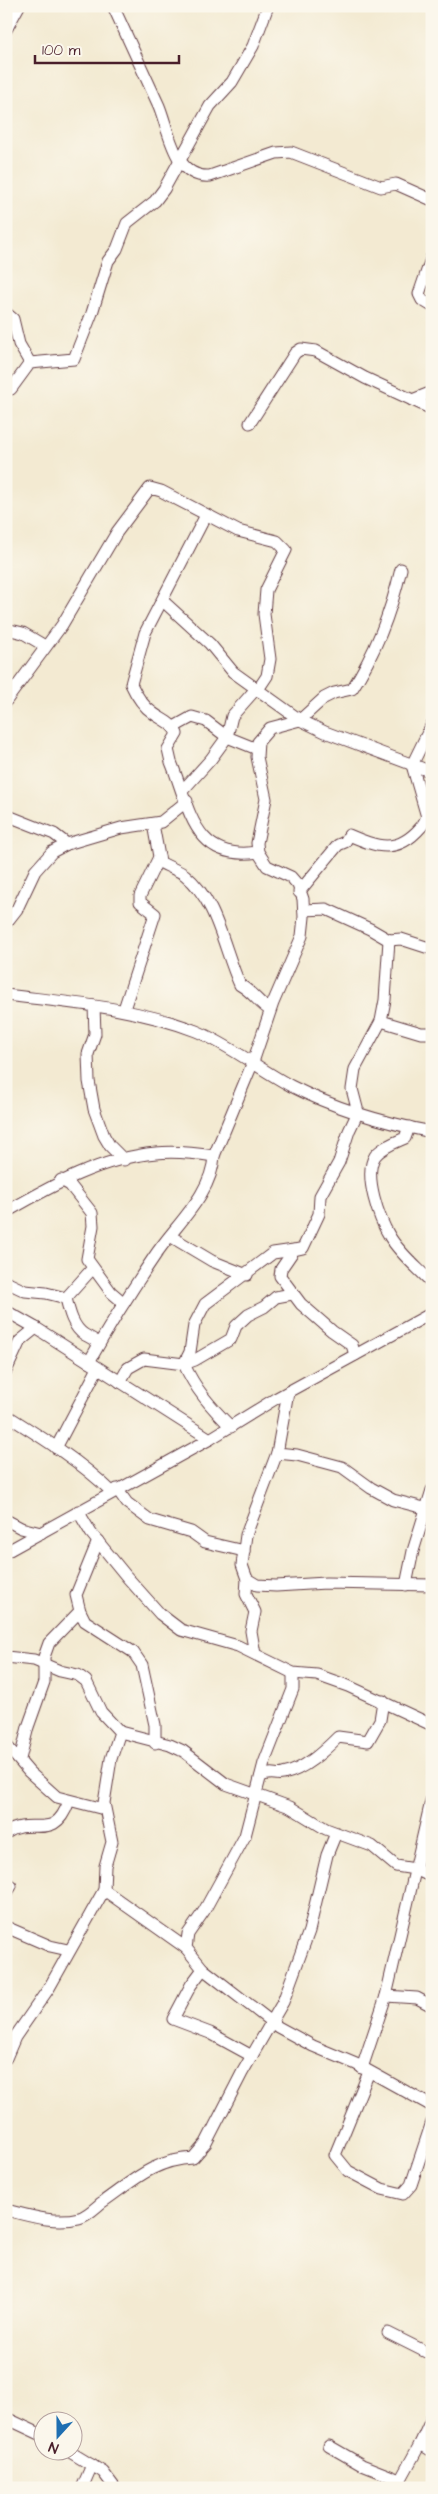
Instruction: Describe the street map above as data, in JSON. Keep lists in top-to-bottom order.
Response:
{
  "scale_bar": "100 m",
  "north": "bottom"
}
